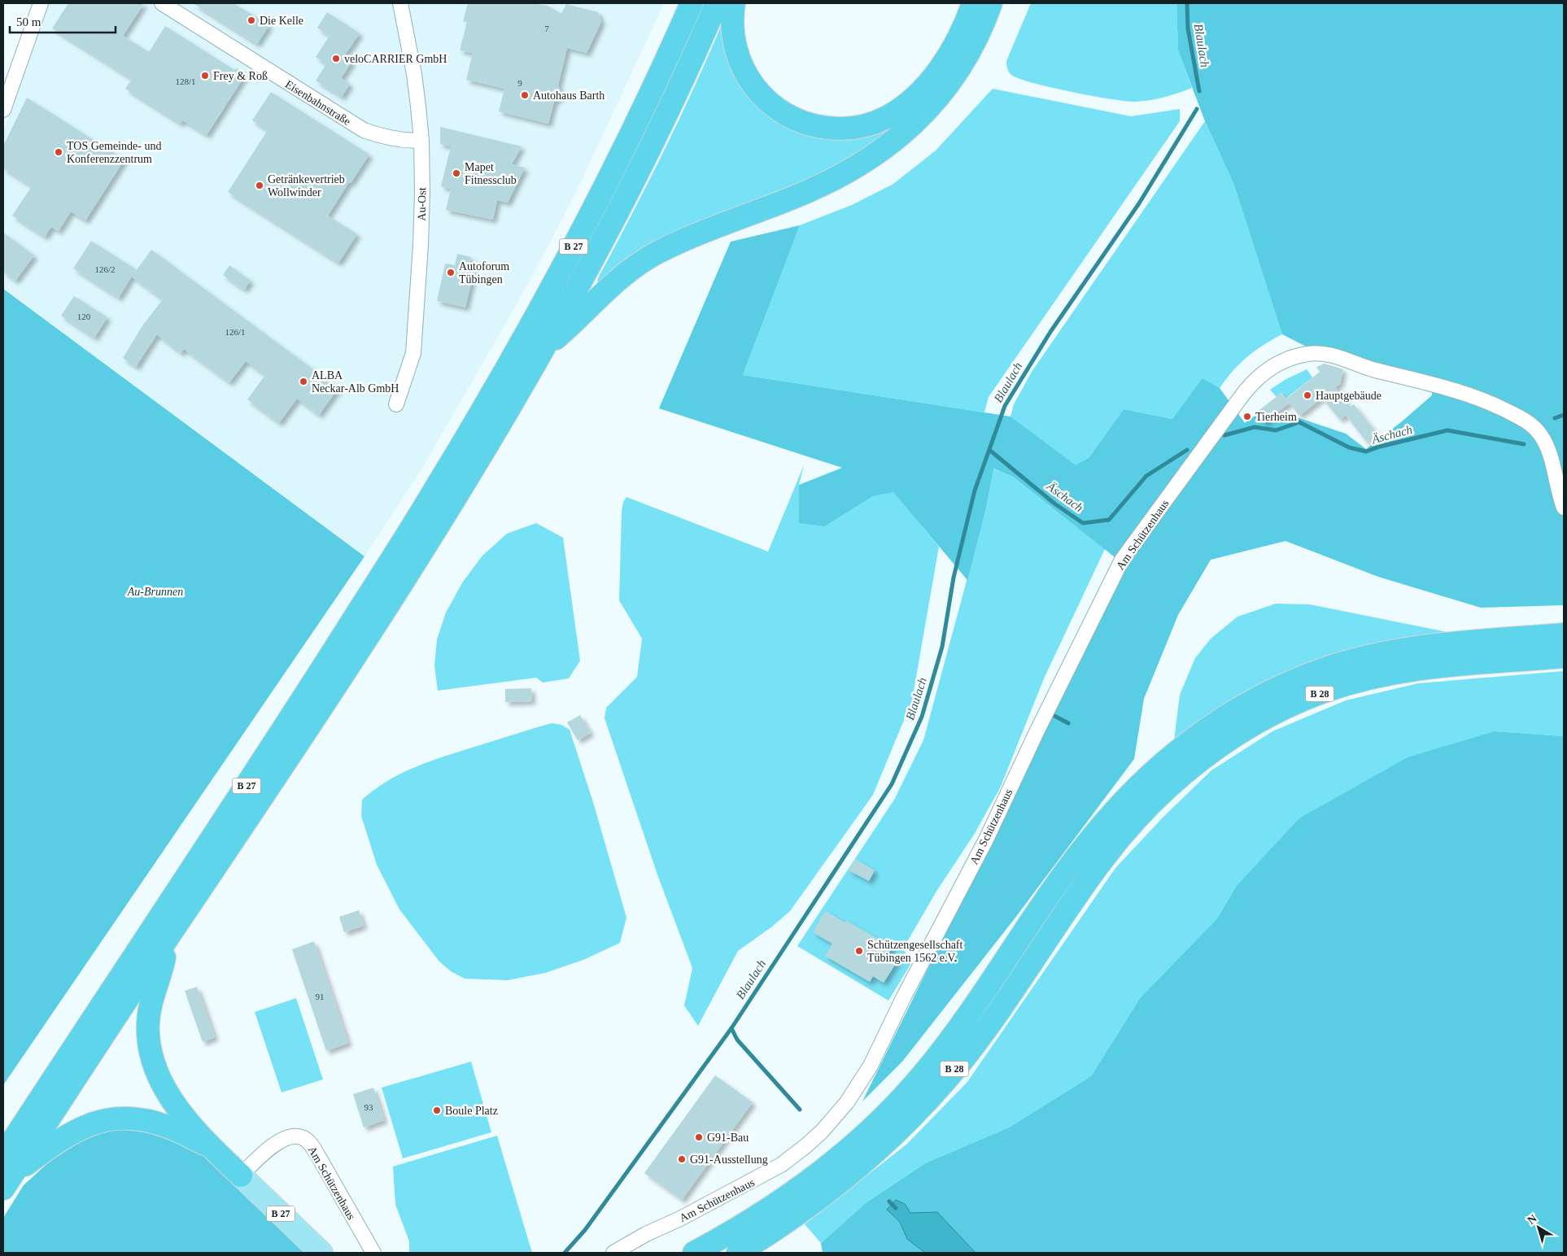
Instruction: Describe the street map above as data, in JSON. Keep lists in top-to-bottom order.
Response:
{
  "streets": {
    "highway": ["B 27", "B 28"],
    "street": ["Eisenbahnstraße", "Au-Ost", "Am Schützenhaus"]
  },
  "crossings": [
    ["Eisenbahnstraße", "Au-Ost"],
    ["B 27", "Am Schützenhaus"]
  ],
  "water": ["Blaulach", "Äschach"],
  "parks": ["Au-Brunnen"],
  "places": [
    "Die Kelle",
    "veloCARRIER GmbH",
    "Frey & Roß",
    "Autohaus Barth",
    "TOS Gemeinde- und Konferenzzentrum",
    "Mapet Fitnessclub",
    "Getränkevertrieb Wollwinder",
    "Autoforum Tübingen",
    "ALBA Neckar-Alb GmbH",
    "Hauptgebäude",
    "Tierheim",
    "Schützengesellschaft Tübingen 1562 e.V.",
    "Boule Platz",
    "G91-Bau",
    "G91-Ausstellung"
  ],
  "house_numbers": [
    "7",
    "128/1",
    "9",
    "126/2",
    "120",
    "126/1",
    "91",
    "93"
  ],
  "scale_bar": "50 m",
  "north": "top left"
}
